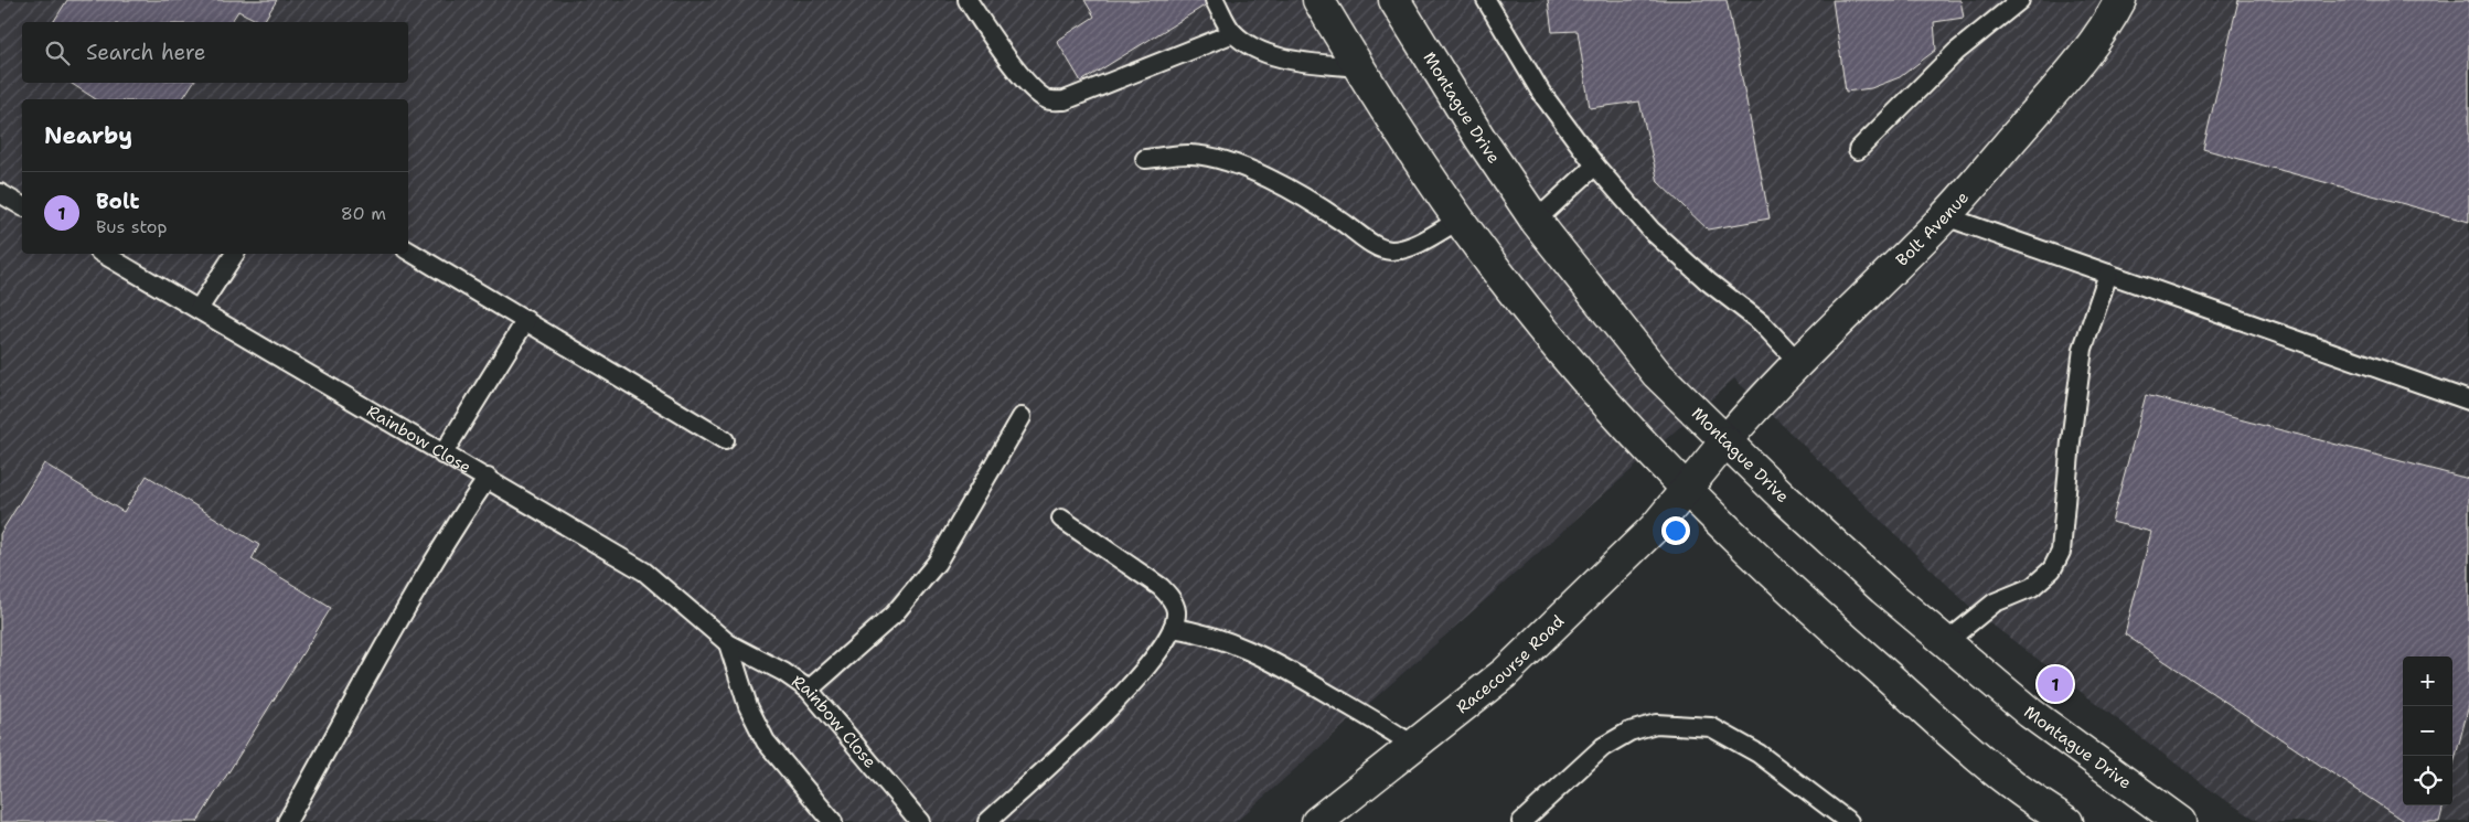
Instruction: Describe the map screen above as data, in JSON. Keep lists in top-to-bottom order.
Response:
{
  "streets": {
    "main road": ["Montague Drive", "Bolt Avenue", "Racecourse Road"],
    "lane": ["Rainbow Close"]
  },
  "crossings": [
    ["Montague Drive", "Bolt Avenue"],
    ["Montague Drive", "Racecourse Road"],
    ["Bolt Avenue", "Racecourse Road"]
  ],
  "page": {
    "search": "Search here",
    "heading": "Nearby",
    "list": [
      {
        "mark": "1",
        "name": "Bolt",
        "note": "Bus stop",
        "value": "80 m"
      }
    ],
    "map_buttons": ["+", "−"],
    "pins": "1"
  }
}
